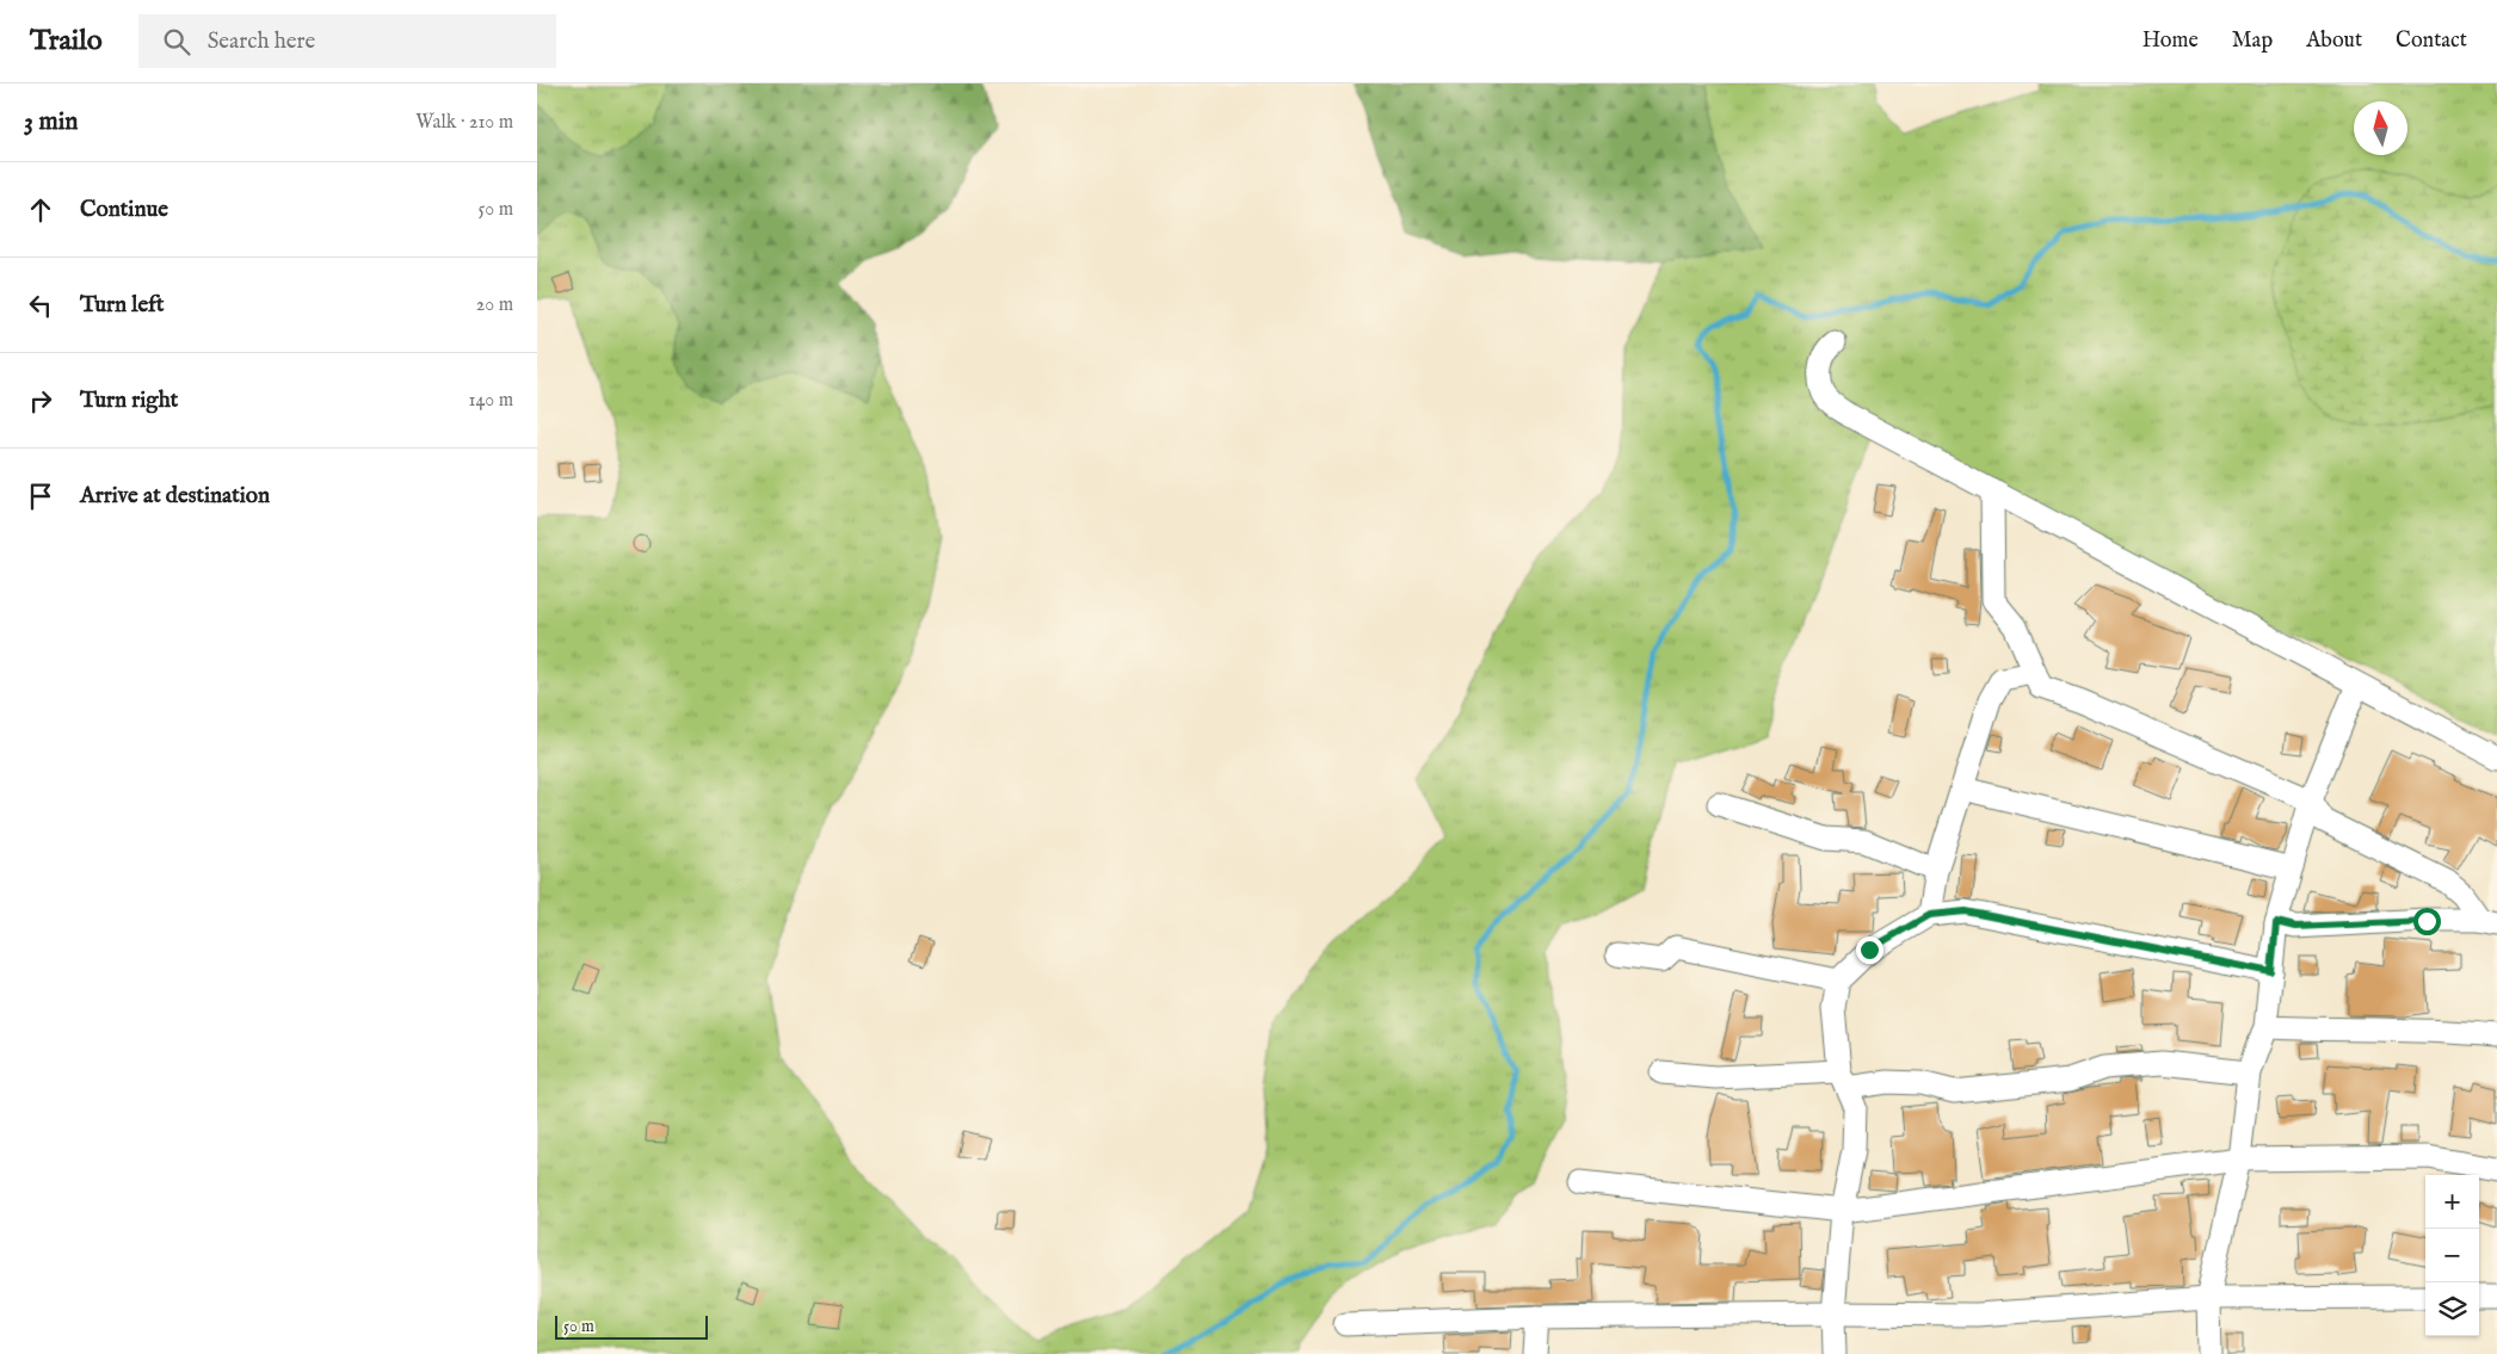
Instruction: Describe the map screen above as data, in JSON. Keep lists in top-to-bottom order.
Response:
{
  "scale_bar": "50 m",
  "north": "top",
  "page": {
    "header": "Trailo",
    "search": "Search here",
    "nav": [
      "Home",
      "Map",
      "About",
      "Contact"
    ],
    "heading": ["3 min", "Walk · 210 m"],
    "list": [
      ["Continue", "50 m"],
      ["Turn left", "20 m"],
      ["Turn right", "140 m"],
      "Arrive at destination"
    ],
    "map_buttons": ["+", "−"],
    "scale": "50 m"
  }
}
